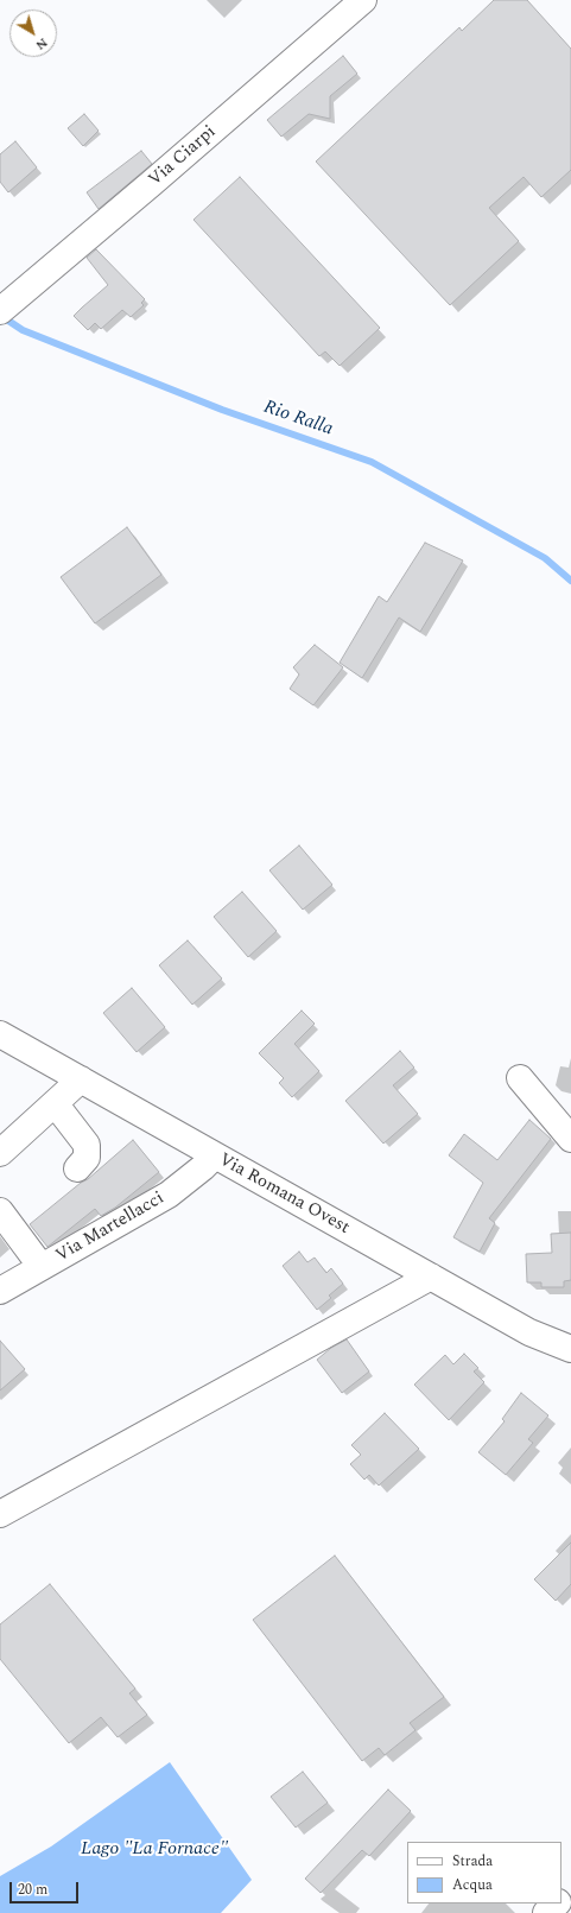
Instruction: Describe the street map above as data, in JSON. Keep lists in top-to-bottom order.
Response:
{
  "streets": {
    "street": ["Via Ciarpi", "Via Romana Ovest", "Via Martellacci"]
  },
  "crossings": [
    ["Via Romana Ovest", "Via Martellacci"]
  ],
  "water": ["Rio Ralla", "Lago \"La Fornace\""],
  "legend": ["Strada", "Acqua"],
  "scale_bar": "20 m",
  "north": "bottom right"
}
